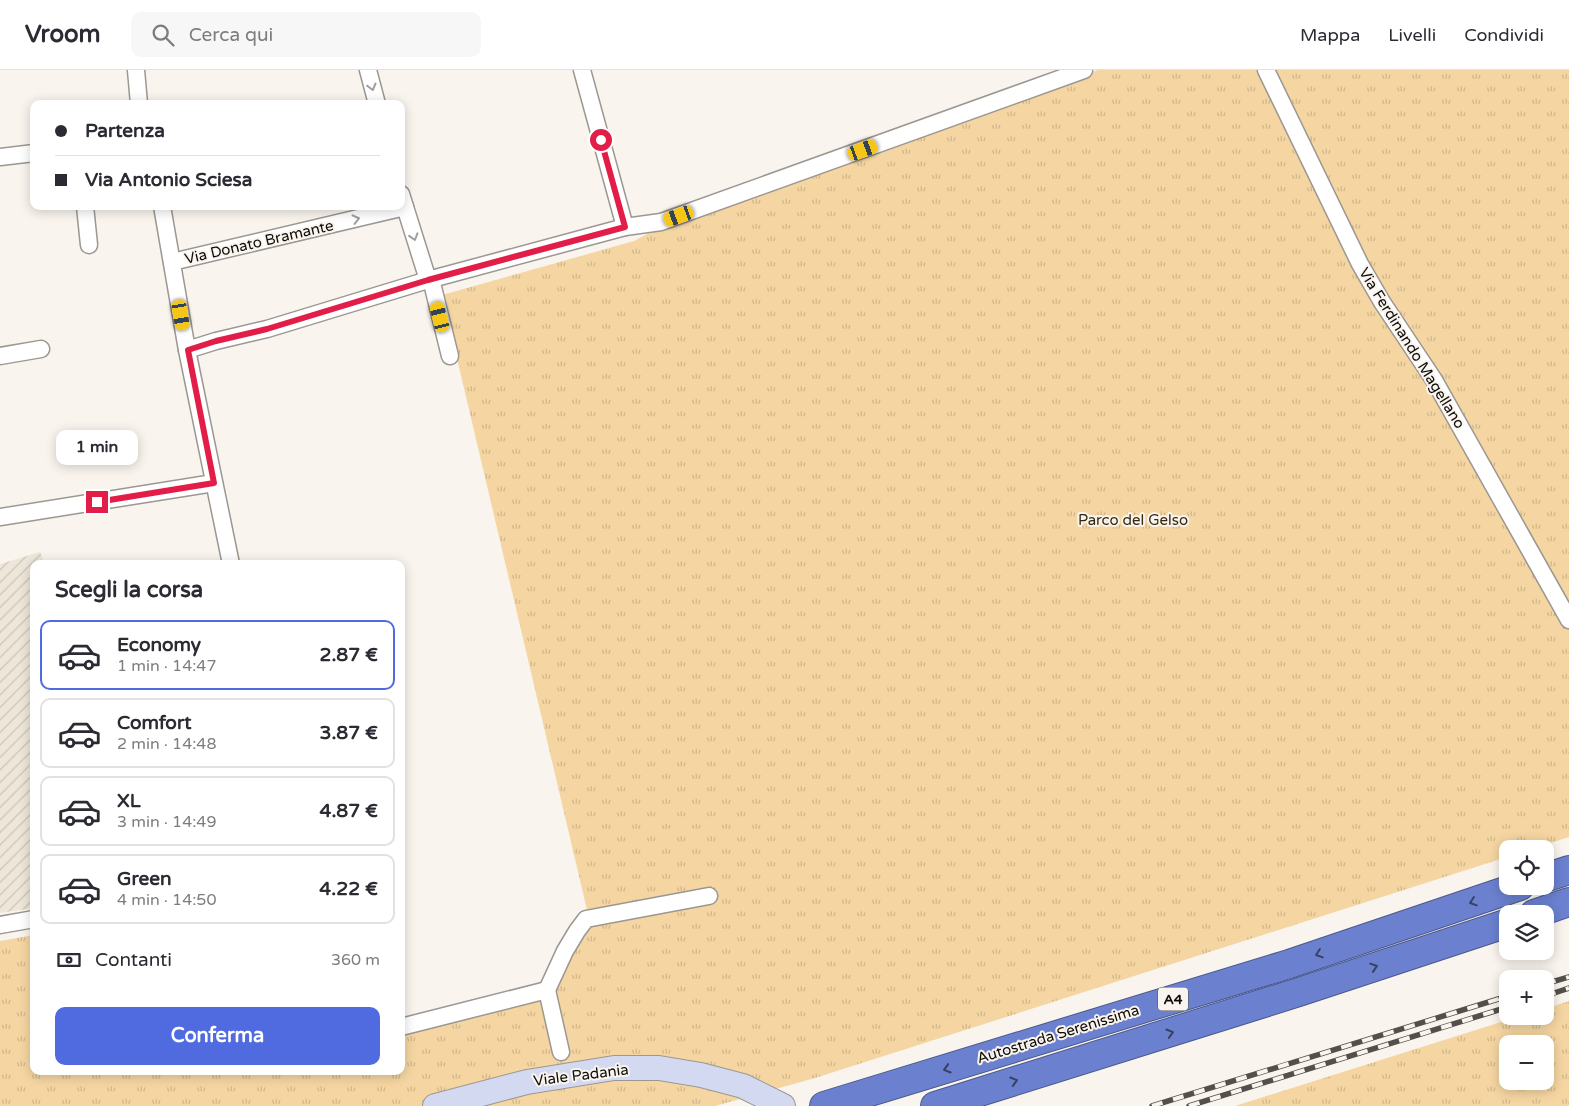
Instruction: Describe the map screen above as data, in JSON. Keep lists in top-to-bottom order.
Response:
{
  "streets": {
    "highway": ["A4", "Autostrada Serenissima"],
    "street": ["Via Donato Bramante", "Via Ferdinando Magellano", "Viale Padania"]
  },
  "parks": ["Parco del Gelso"],
  "page": {
    "header": "Vroom",
    "search": "Cerca qui",
    "nav": ["Mappa", "Livelli", "Condividi"],
    "banner": ["Partenza", "Via Antonio Sciesa"],
    "bubble": "1 min",
    "heading": "Scegli la corsa",
    "list": [
      {
        "name": "Economy",
        "note": "1 min · 14:47",
        "value": "2.87 €"
      },
      {
        "name": "Comfort",
        "note": "2 min · 14:48",
        "value": "3.87 €"
      },
      {
        "name": "XL",
        "note": "3 min · 14:49",
        "value": "4.87 €"
      },
      {
        "name": "Green",
        "note": "4 min · 14:50",
        "value": "4.22 €"
      }
    ],
    "map_buttons": ["+", "−"],
    "pay": ["Contanti", "360 m"],
    "buttons": "Conferma"
  }
}
